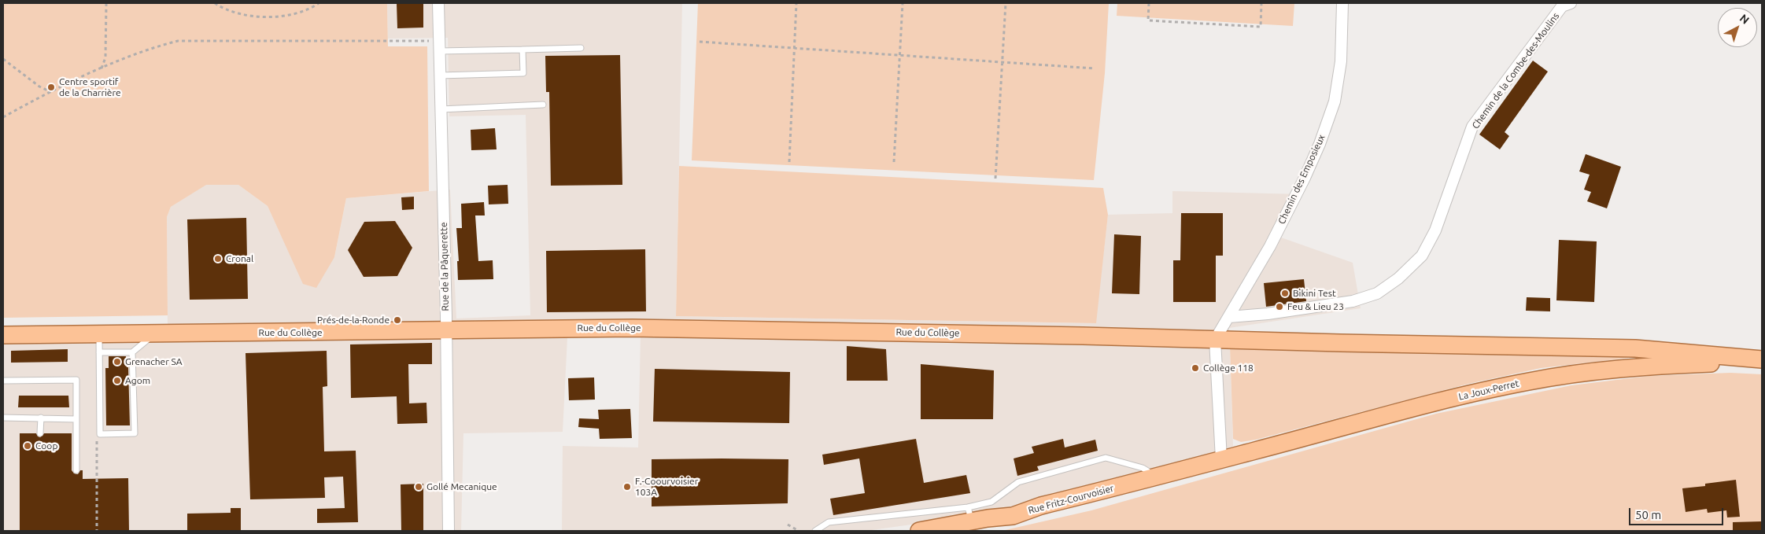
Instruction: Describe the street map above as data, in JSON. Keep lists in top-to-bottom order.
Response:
{
  "streets": {
    "main road": ["Rue du Collège", "La Joux-Perret", "Rue Fritz-Courvoisier"],
    "street": ["Chemin de la Combe-des-Moulins", "Chemin des Emposieux", "Rue de la Pâquerette"]
  },
  "crossings": [
    ["Chemin de la Combe-des-Moulins", "Chemin des Emposieux"],
    ["Chemin des Emposieux", "Rue du Collège"],
    ["Chemin des Emposieux", "La Joux-Perret"],
    ["Rue de la Pâquerette", "Rue du Collège"],
    ["Rue du Collège", "La Joux-Perret"],
    ["La Joux-Perret", "Rue Fritz-Courvoisier"]
  ],
  "places": [
    "Centre sportif de la Charrière",
    "Cronal",
    "Bikini Test",
    "Feu & Lieu 23",
    "Prés-de-la-Ronde",
    "Grenacher SA",
    "Collège 118",
    "Agom",
    "Coop",
    "Gollé Mecanique",
    "F.-Coourvoisier 103A"
  ],
  "scale_bar": "50 m",
  "north": "top right"
}
